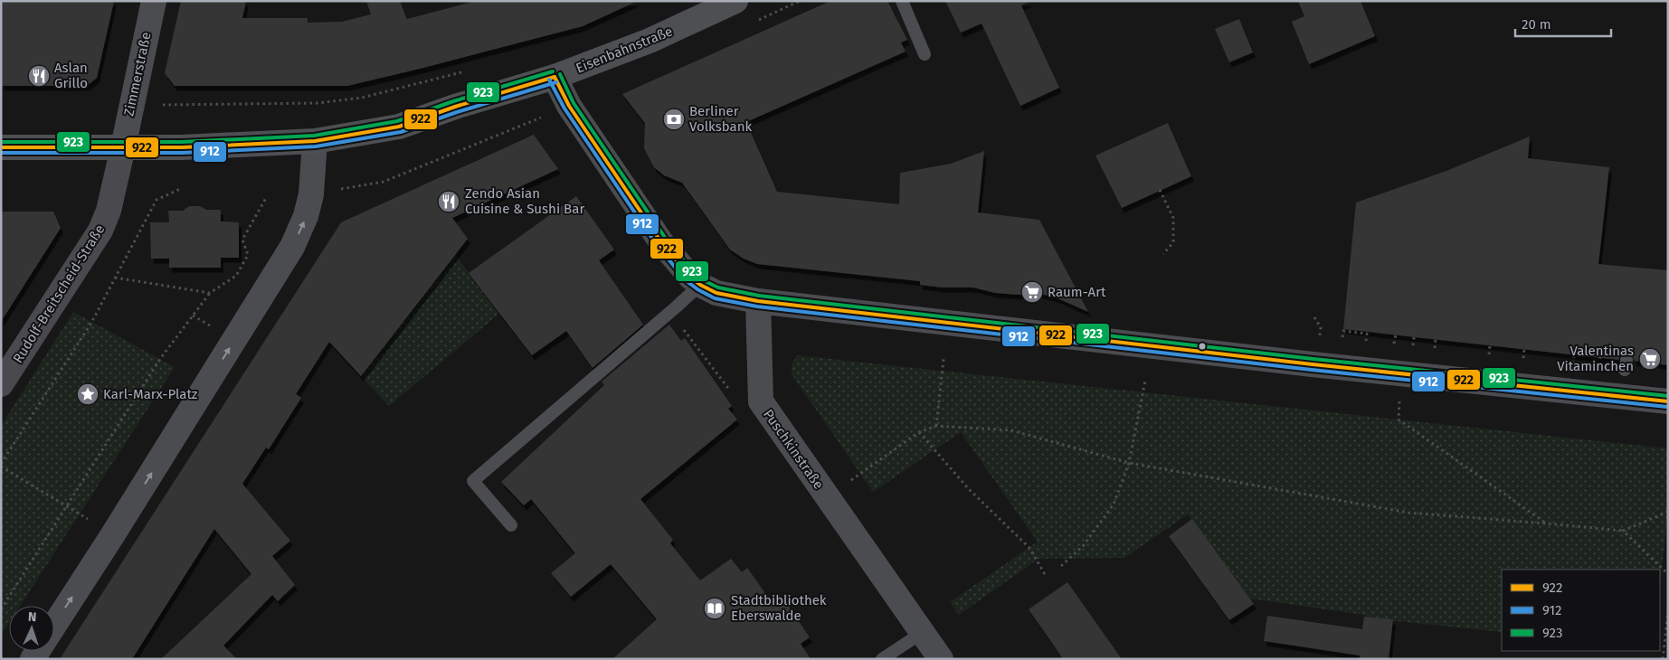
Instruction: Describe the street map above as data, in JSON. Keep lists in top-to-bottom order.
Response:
{
  "streets": {
    "main road": ["Eisenbahnstraße", "Rudolf-Breitscheid-Straße"],
    "street": ["Zimmerstraße", "Puschkinstraße"]
  },
  "crossings": [
    ["Eisenbahnstraße", "Zimmerstraße"],
    ["Eisenbahnstraße", "Rudolf-Breitscheid-Straße"],
    ["Zimmerstraße", "Rudolf-Breitscheid-Straße"]
  ],
  "places": {
    "restaurant": ["Aslan Grillo", "Zendo Asian Cuisine & Sushi Bar"],
    "bank": ["Berliner Volksbank"],
    "supermarket": ["Raum-Art", "Valentinas Vitaminchen"],
    "place": ["Karl-Marx-Platz"],
    "library": ["Stadtbibliothek Eberswalde"]
  },
  "lines": ["transit line 923", "transit line 922", "transit line 912"],
  "legend": ["922", "912", "923"],
  "scale_bar": "20 m",
  "north": "top"
}
